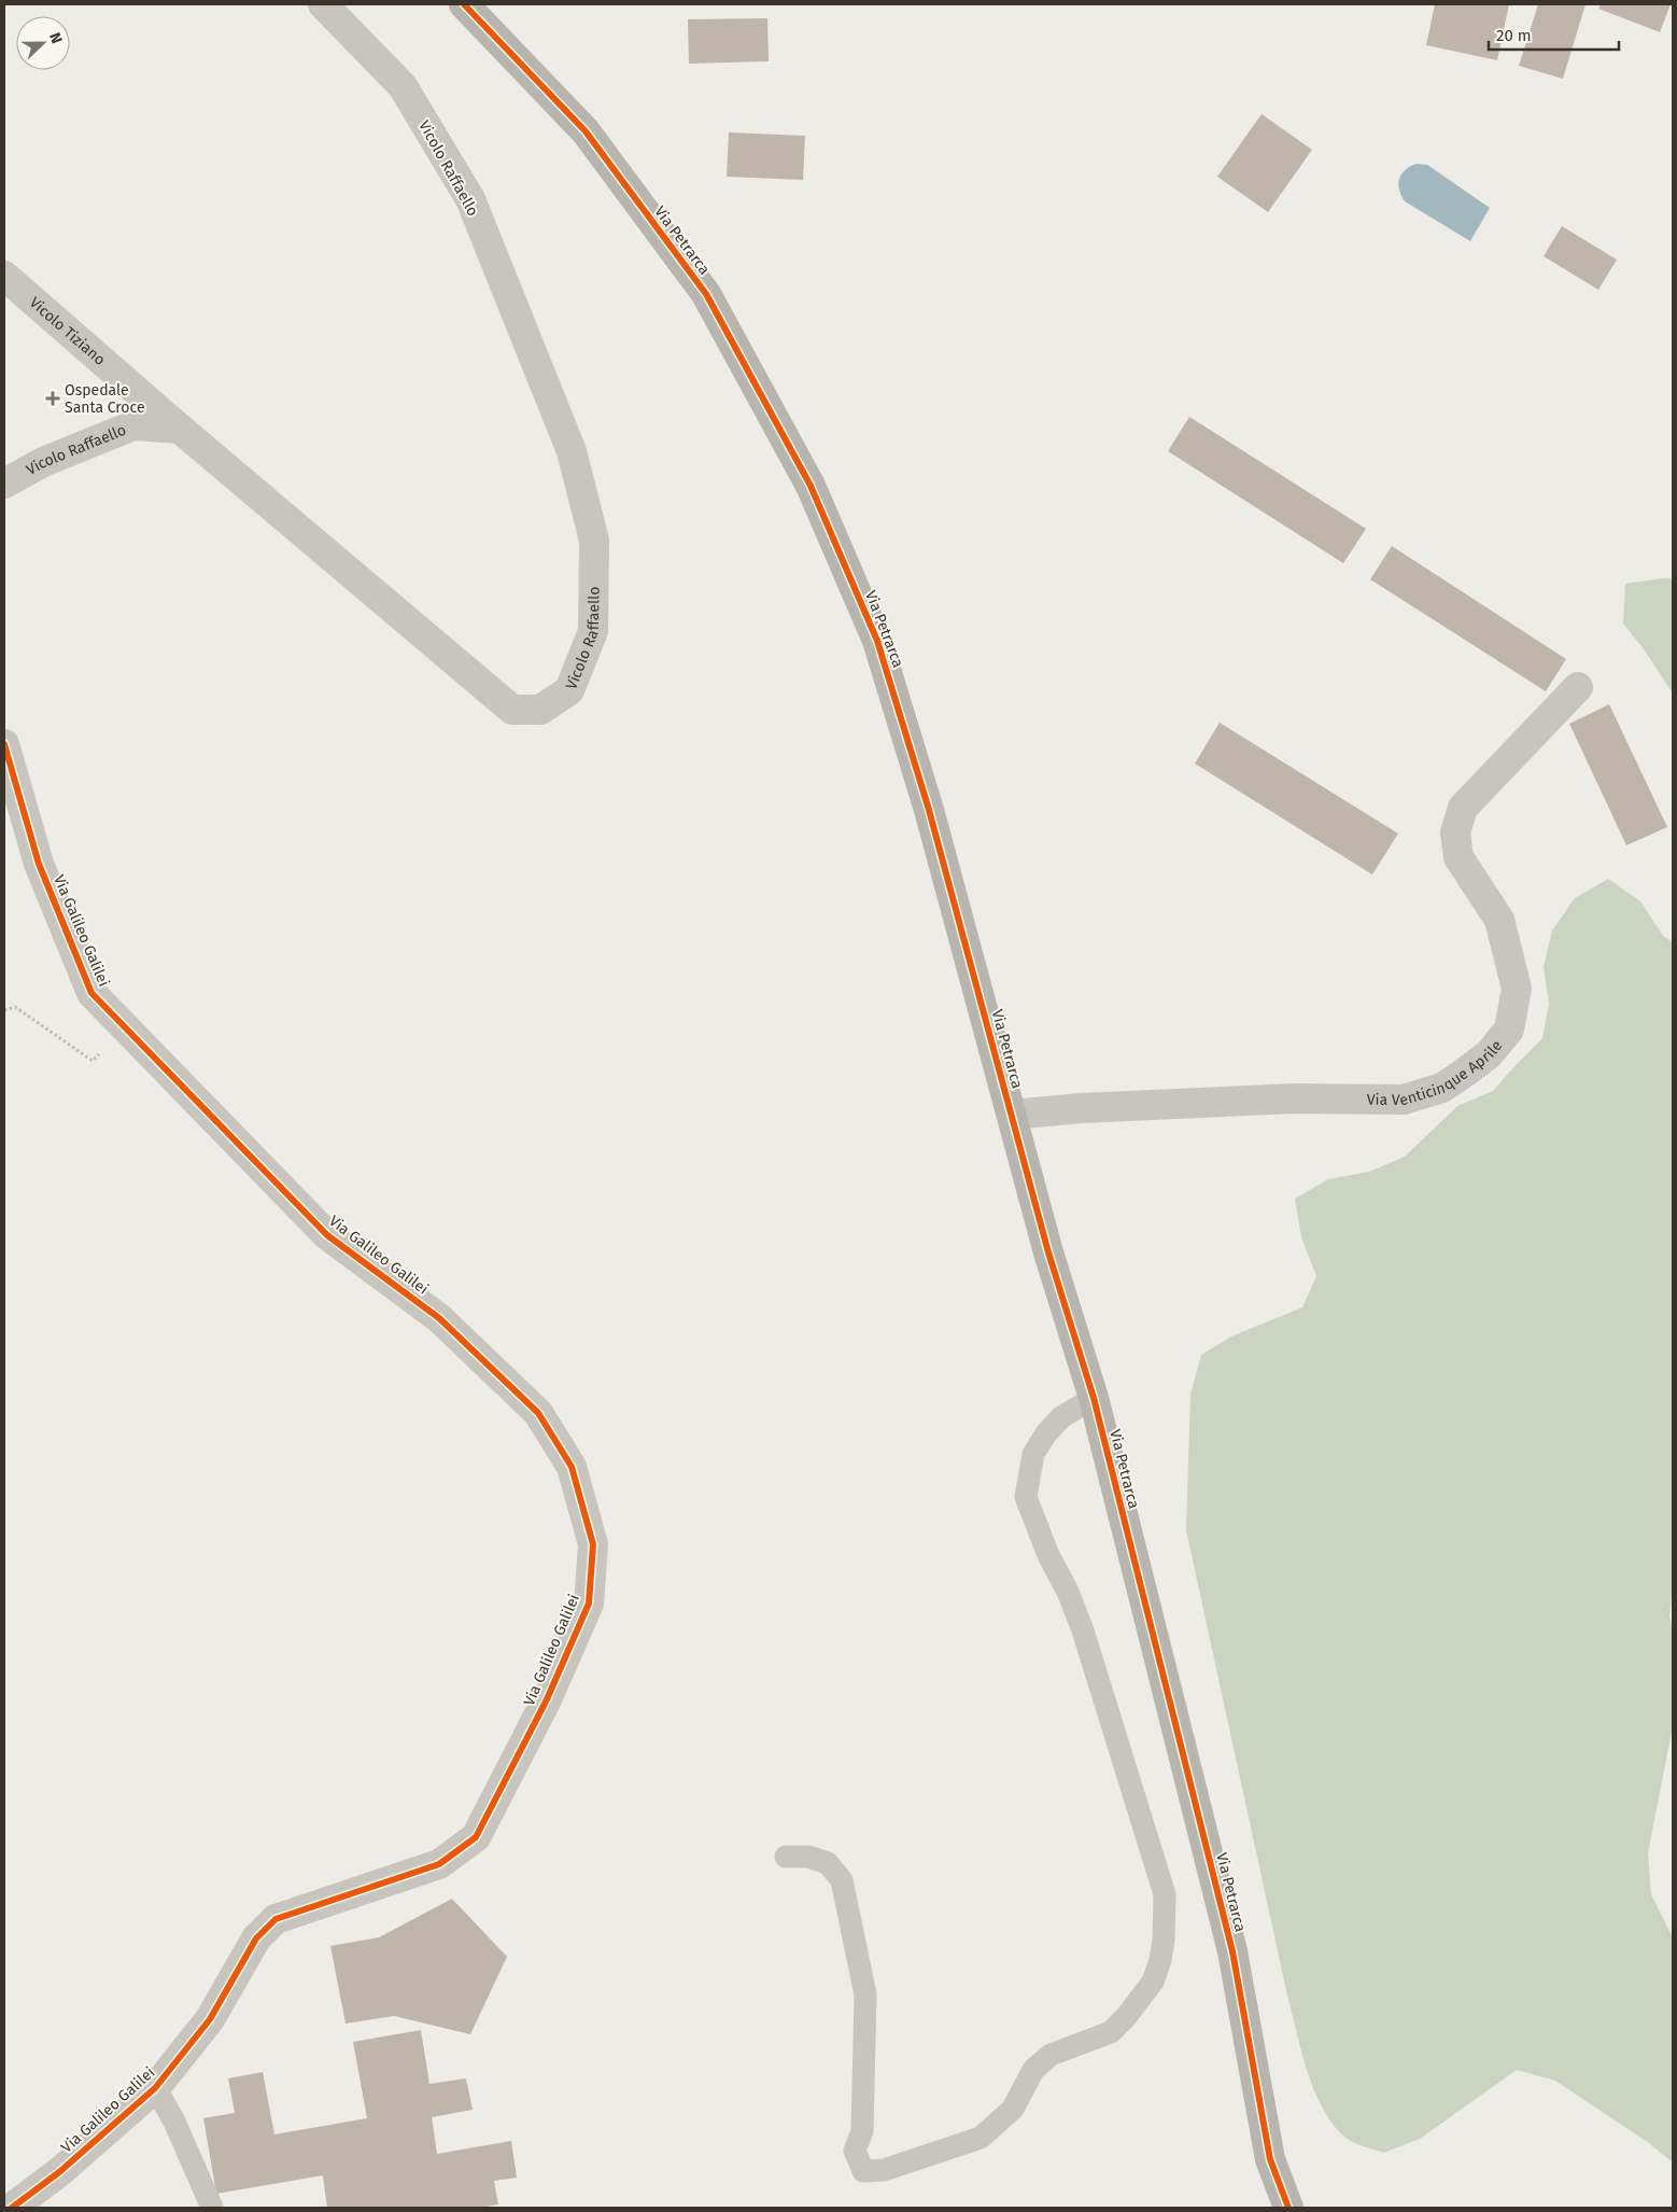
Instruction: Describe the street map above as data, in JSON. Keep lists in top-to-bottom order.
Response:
{
  "streets": {
    "street": [
      "Vicolo Raffaello",
      "Via Petrarca",
      "Vicolo Tiziano",
      "Via Galileo Galilei",
      "Via Venticinque Aprile"
    ]
  },
  "crossings": [
    ["Vicolo Raffaello", "Vicolo Tiziano"],
    ["Via Petrarca", "Via Venticinque Aprile"]
  ],
  "places": {
    "health": ["Ospedale Santa Croce"]
  },
  "scale_bar": "20 m",
  "north": "right"
}
